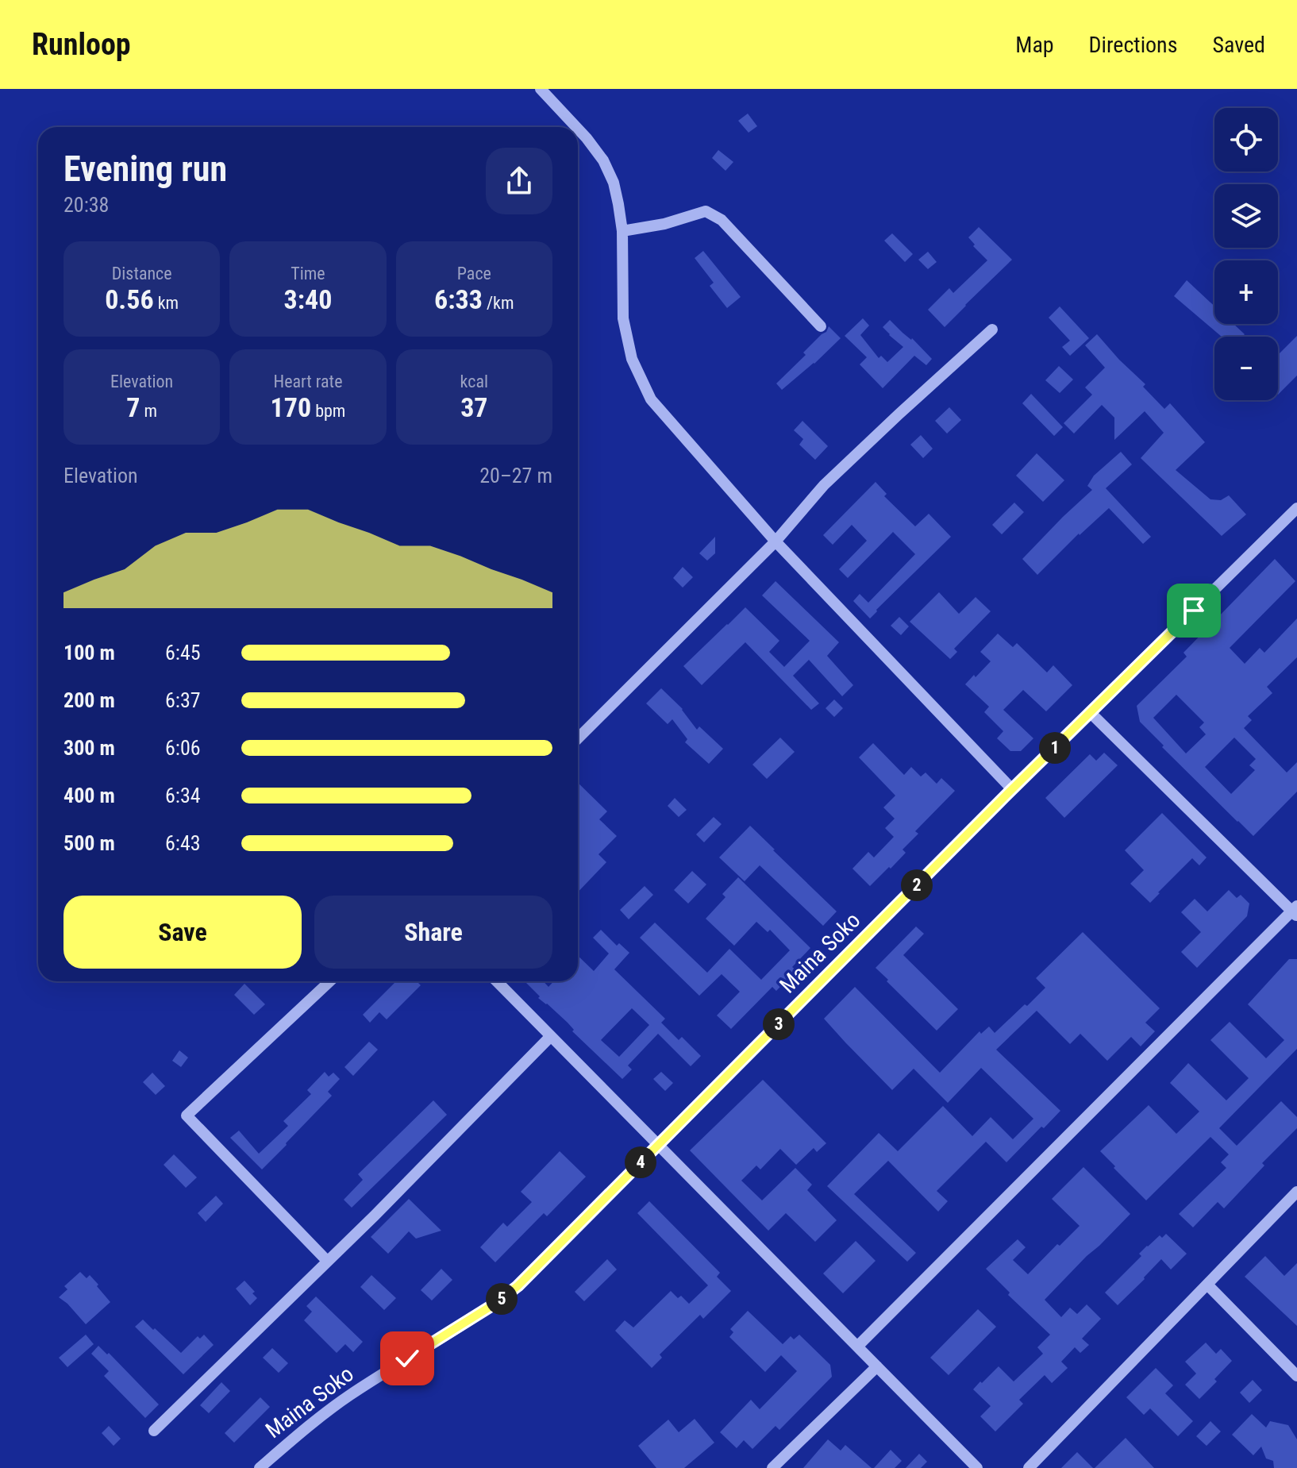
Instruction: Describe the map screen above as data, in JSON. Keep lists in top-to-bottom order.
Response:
{
  "streets": {
    "street": ["Maina Soko"]
  },
  "page": {
    "header": "Runloop",
    "nav": ["Map", "Directions", "Saved"],
    "map_buttons": ["+", "−"],
    "heading": ["Evening run", "20:38"],
    "stats": [
      ["Distance", "0.56 km"],
      ["Time", "3:40"],
      ["Pace", "6:33 /km"],
      ["Elevation", "7 m"],
      ["Heart rate", "170 bpm"],
      ["kcal", "37"]
    ],
    "chart": ["Elevation", "20–27 m"],
    "list": [
      {
        "name": "100 m",
        "note": "6:45"
      },
      {
        "name": "200 m",
        "note": "6:37"
      },
      {
        "name": "300 m",
        "note": "6:06"
      },
      {
        "name": "400 m",
        "note": "6:34"
      },
      {
        "name": "500 m",
        "note": "6:43"
      }
    ],
    "pins": [
      "1",
      "2",
      "3",
      "4",
      "5"
    ],
    "buttons": ["Save", "Share"]
  }
}
